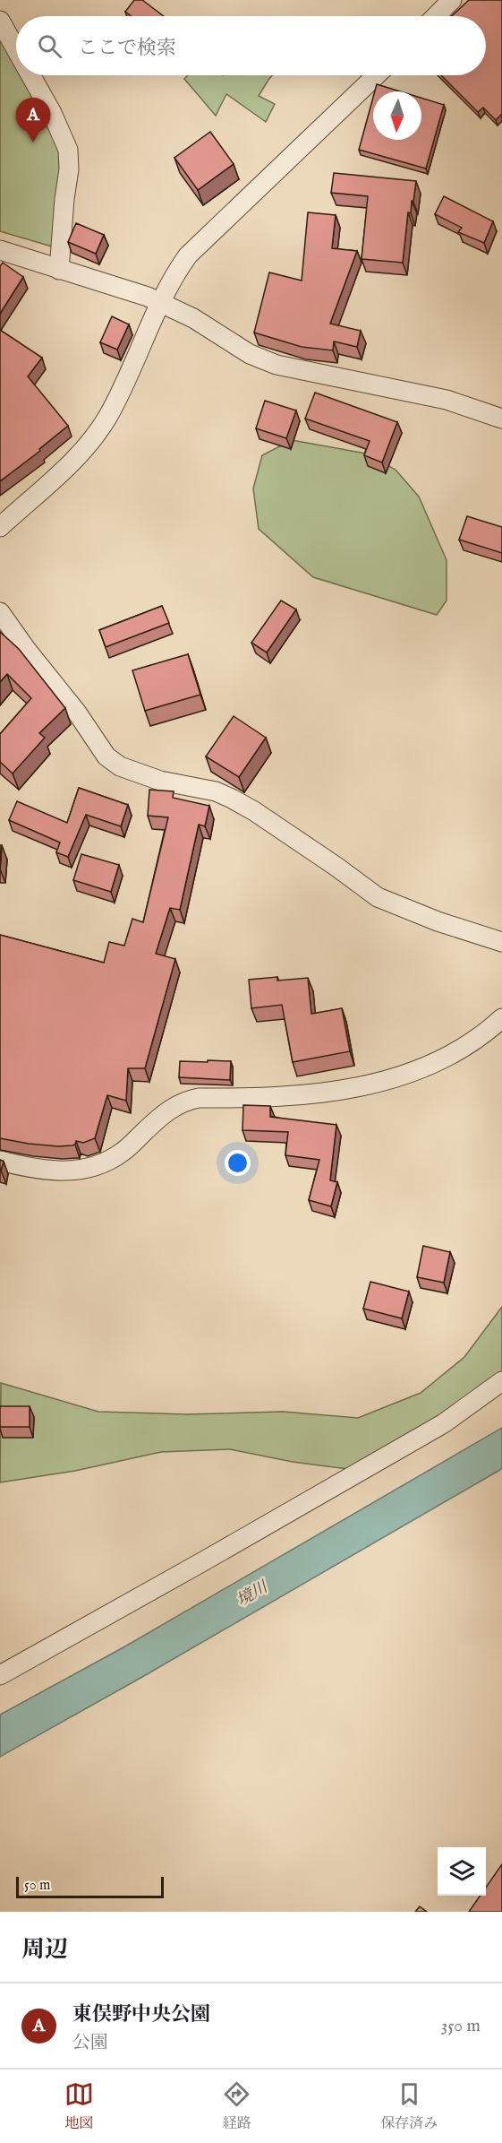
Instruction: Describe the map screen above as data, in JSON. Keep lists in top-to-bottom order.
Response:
{
  "water": ["境川"],
  "scale_bar": "50 m",
  "north": "bottom",
  "page": {
    "search": "ここで検索",
    "pins": "A",
    "scale": "50 m",
    "heading": "周辺",
    "list": [
      {
        "mark": "A",
        "name": "東俣野中央公園",
        "note": "公園",
        "value": "350 m"
      }
    ],
    "nav": ["地図", "経路", "保存済み"]
  }
}
